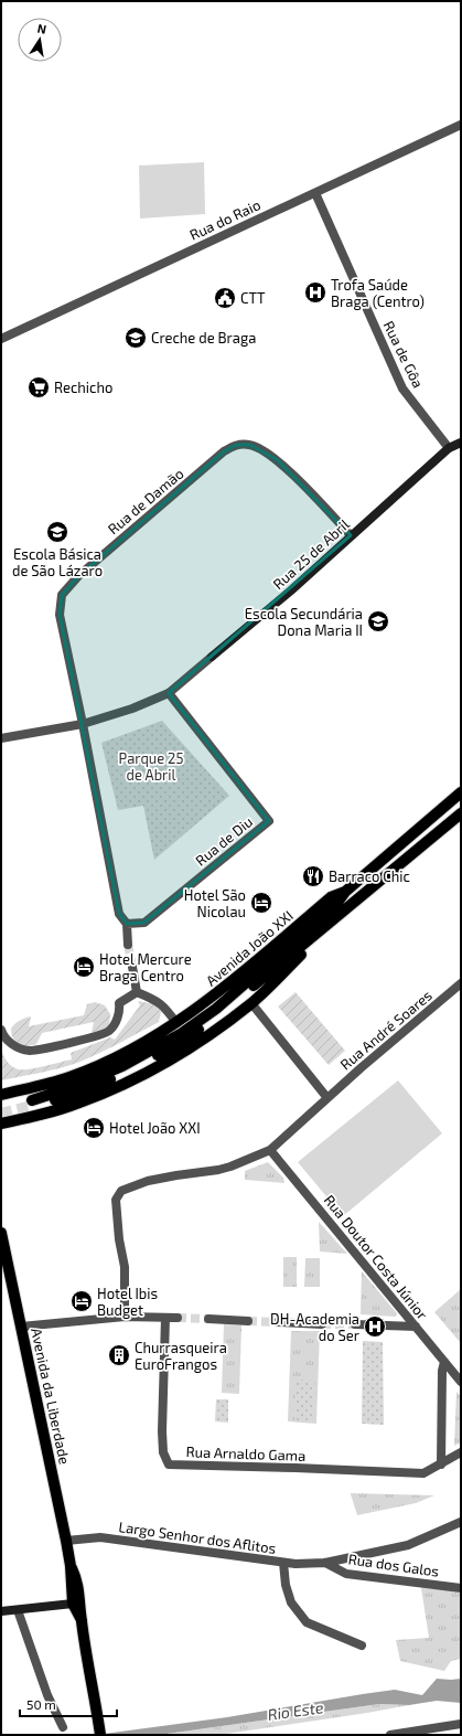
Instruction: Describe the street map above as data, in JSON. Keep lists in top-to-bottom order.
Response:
{
  "streets": {
    "main road": ["Rua 25 de Abril", "Avenida João XXI", "Avenida da Liberdade"],
    "street": [
      "Rua do Raio",
      "Rua de Gôa",
      "Rua de Damão",
      "Rua de Diu",
      "Rua André Soares",
      "Rua Doutor Costa Júnior",
      "Rua Arnaldo Gama",
      "Largo Senhor dos Aflitos",
      "Rua dos Galos"
    ]
  },
  "crossings": [
    ["Rua do Raio", "Rua de Gôa"],
    ["Rua de Gôa", "Rua 25 de Abril"],
    ["Rua de Damão", "Rua 25 de Abril"],
    ["Rua 25 de Abril", "Rua de Diu"],
    ["Rua André Soares", "Rua Doutor Costa Júnior"],
    ["Avenida da Liberdade", "Largo Senhor dos Aflitos"],
    ["Largo Senhor dos Aflitos", "Rua dos Galos"]
  ],
  "water": ["Rio Este"],
  "parks": ["Parque 25 de Abril"],
  "places": {
    "hospital": ["Trofa Saúde Braga (Centro)", "DH-Academia do Ser"],
    "public building": ["CTT"],
    "school or university": ["Creche de Braga", "Escola Básica de São Lázaro", "Escola Secundária Dona Maria II"],
    "supermarket": ["Rechicho"],
    "restaurant": ["Barraco Chic"],
    "hotel": [
      "Hotel São Nicolau",
      "Hotel Mercure Braga Centro",
      "Hotel João XXI",
      "Hotel Ibis Budget"
    ],
    "building": ["Churrasqueira EuroFrangos"]
  },
  "scale_bar": "50 m",
  "north": "top"
}
